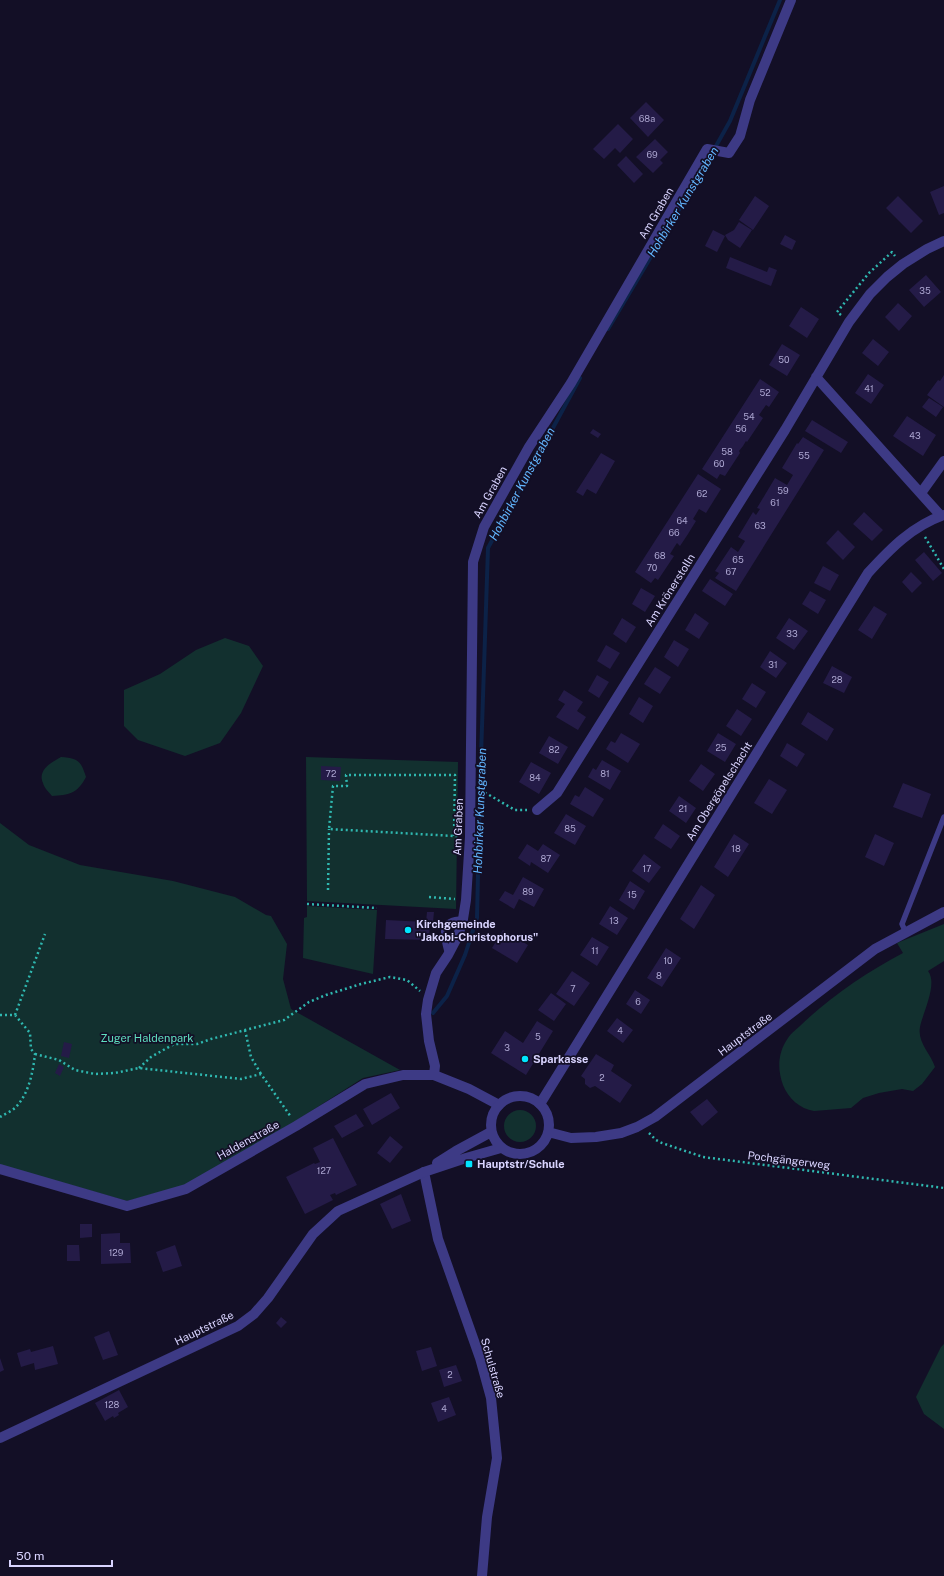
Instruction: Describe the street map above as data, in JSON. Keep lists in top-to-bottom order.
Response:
{
  "streets": {
    "street": [
      "Am Graben",
      "Am Krönerstolln",
      "Am Obergöpelschacht",
      "Hauptstraße",
      "Haldenstraße",
      "Schulstraße"
    ],
    "path": ["Pochgängerweg"]
  },
  "crossings": [
    ["Am Graben", "Haldenstraße"],
    ["Am Obergöpelschacht", "Hauptstraße"],
    ["Am Obergöpelschacht", "Haldenstraße"],
    ["Hauptstraße", "Haldenstraße"],
    ["Hauptstraße", "Pochgängerweg"],
    ["Hauptstraße", "Schulstraße"]
  ],
  "water": ["Hohbirker Kunstgraben"],
  "parks": ["Zuger Haldenpark"],
  "places": {
    "other": ["Kirchgemeinde \"Jakobi-Christophorus\"", "Sparkasse"],
    "transit": ["Hauptstr/Schule"]
  },
  "house_numbers": [
    "68a",
    "69",
    "35",
    "50",
    "41",
    "52",
    "54",
    "56",
    "43",
    "58",
    "55",
    "60",
    "59",
    "62",
    "61",
    "64",
    "63",
    "66",
    "68",
    "65",
    "70",
    "67",
    "33",
    "31",
    "28",
    "25",
    "82",
    "72",
    "81",
    "84",
    "21",
    "85",
    "18",
    "87",
    "17",
    "89",
    "15",
    "13",
    "11",
    "10",
    "8",
    "7",
    "6",
    "4",
    "5",
    "3",
    "2",
    "127",
    "129",
    "2",
    "128",
    "4"
  ],
  "scale_bar": "50 m"
}
